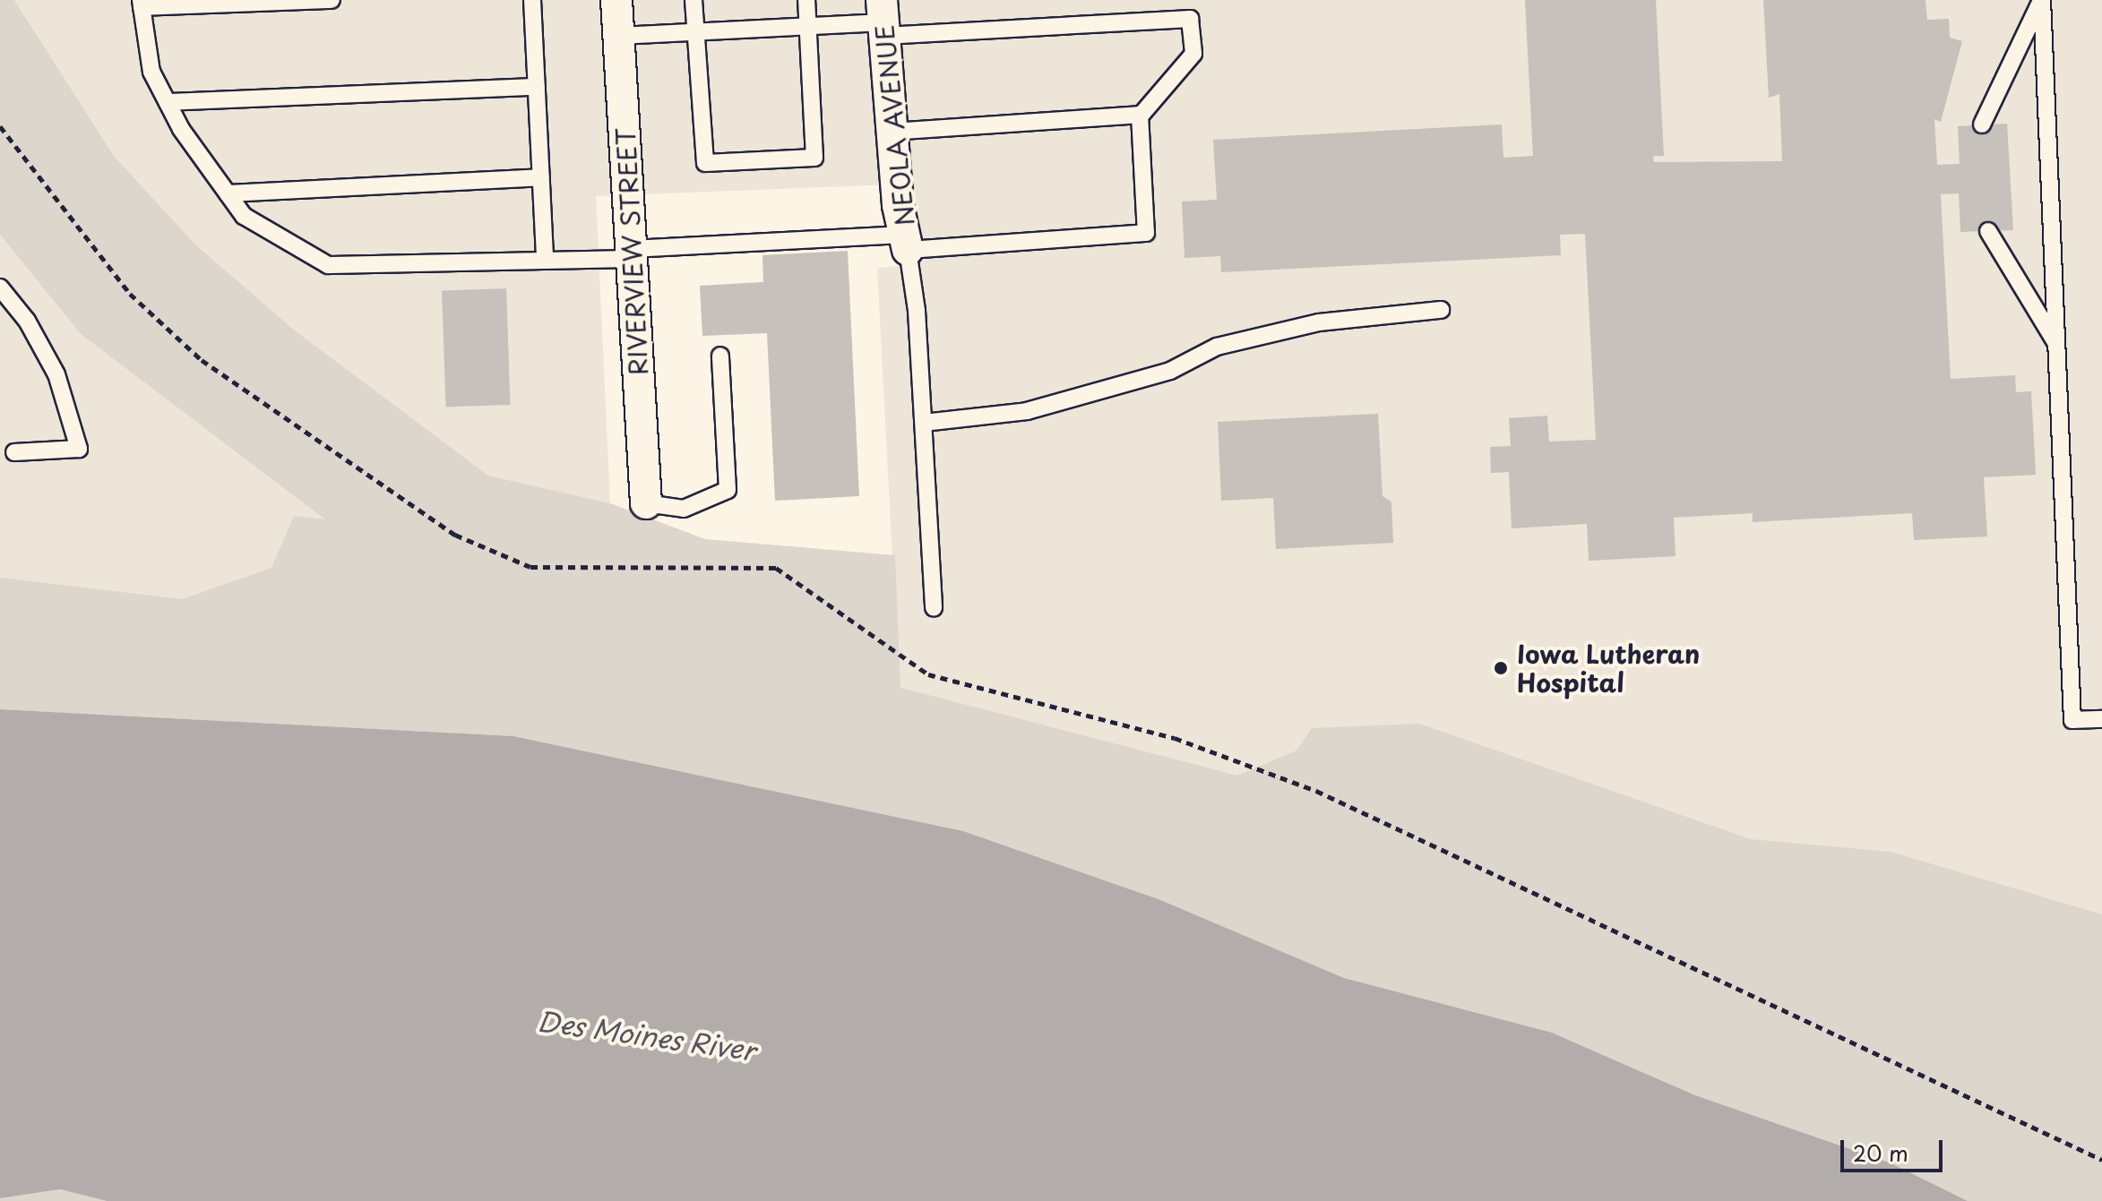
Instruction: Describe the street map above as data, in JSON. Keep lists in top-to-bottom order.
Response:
{
  "streets": {
    "street": ["NEOLA AVENUE", "RIVERVIEW STREET"]
  },
  "water": ["Des Moines River"],
  "places": ["Iowa Lutheran Hospital"],
  "scale_bar": "20 m"
}
